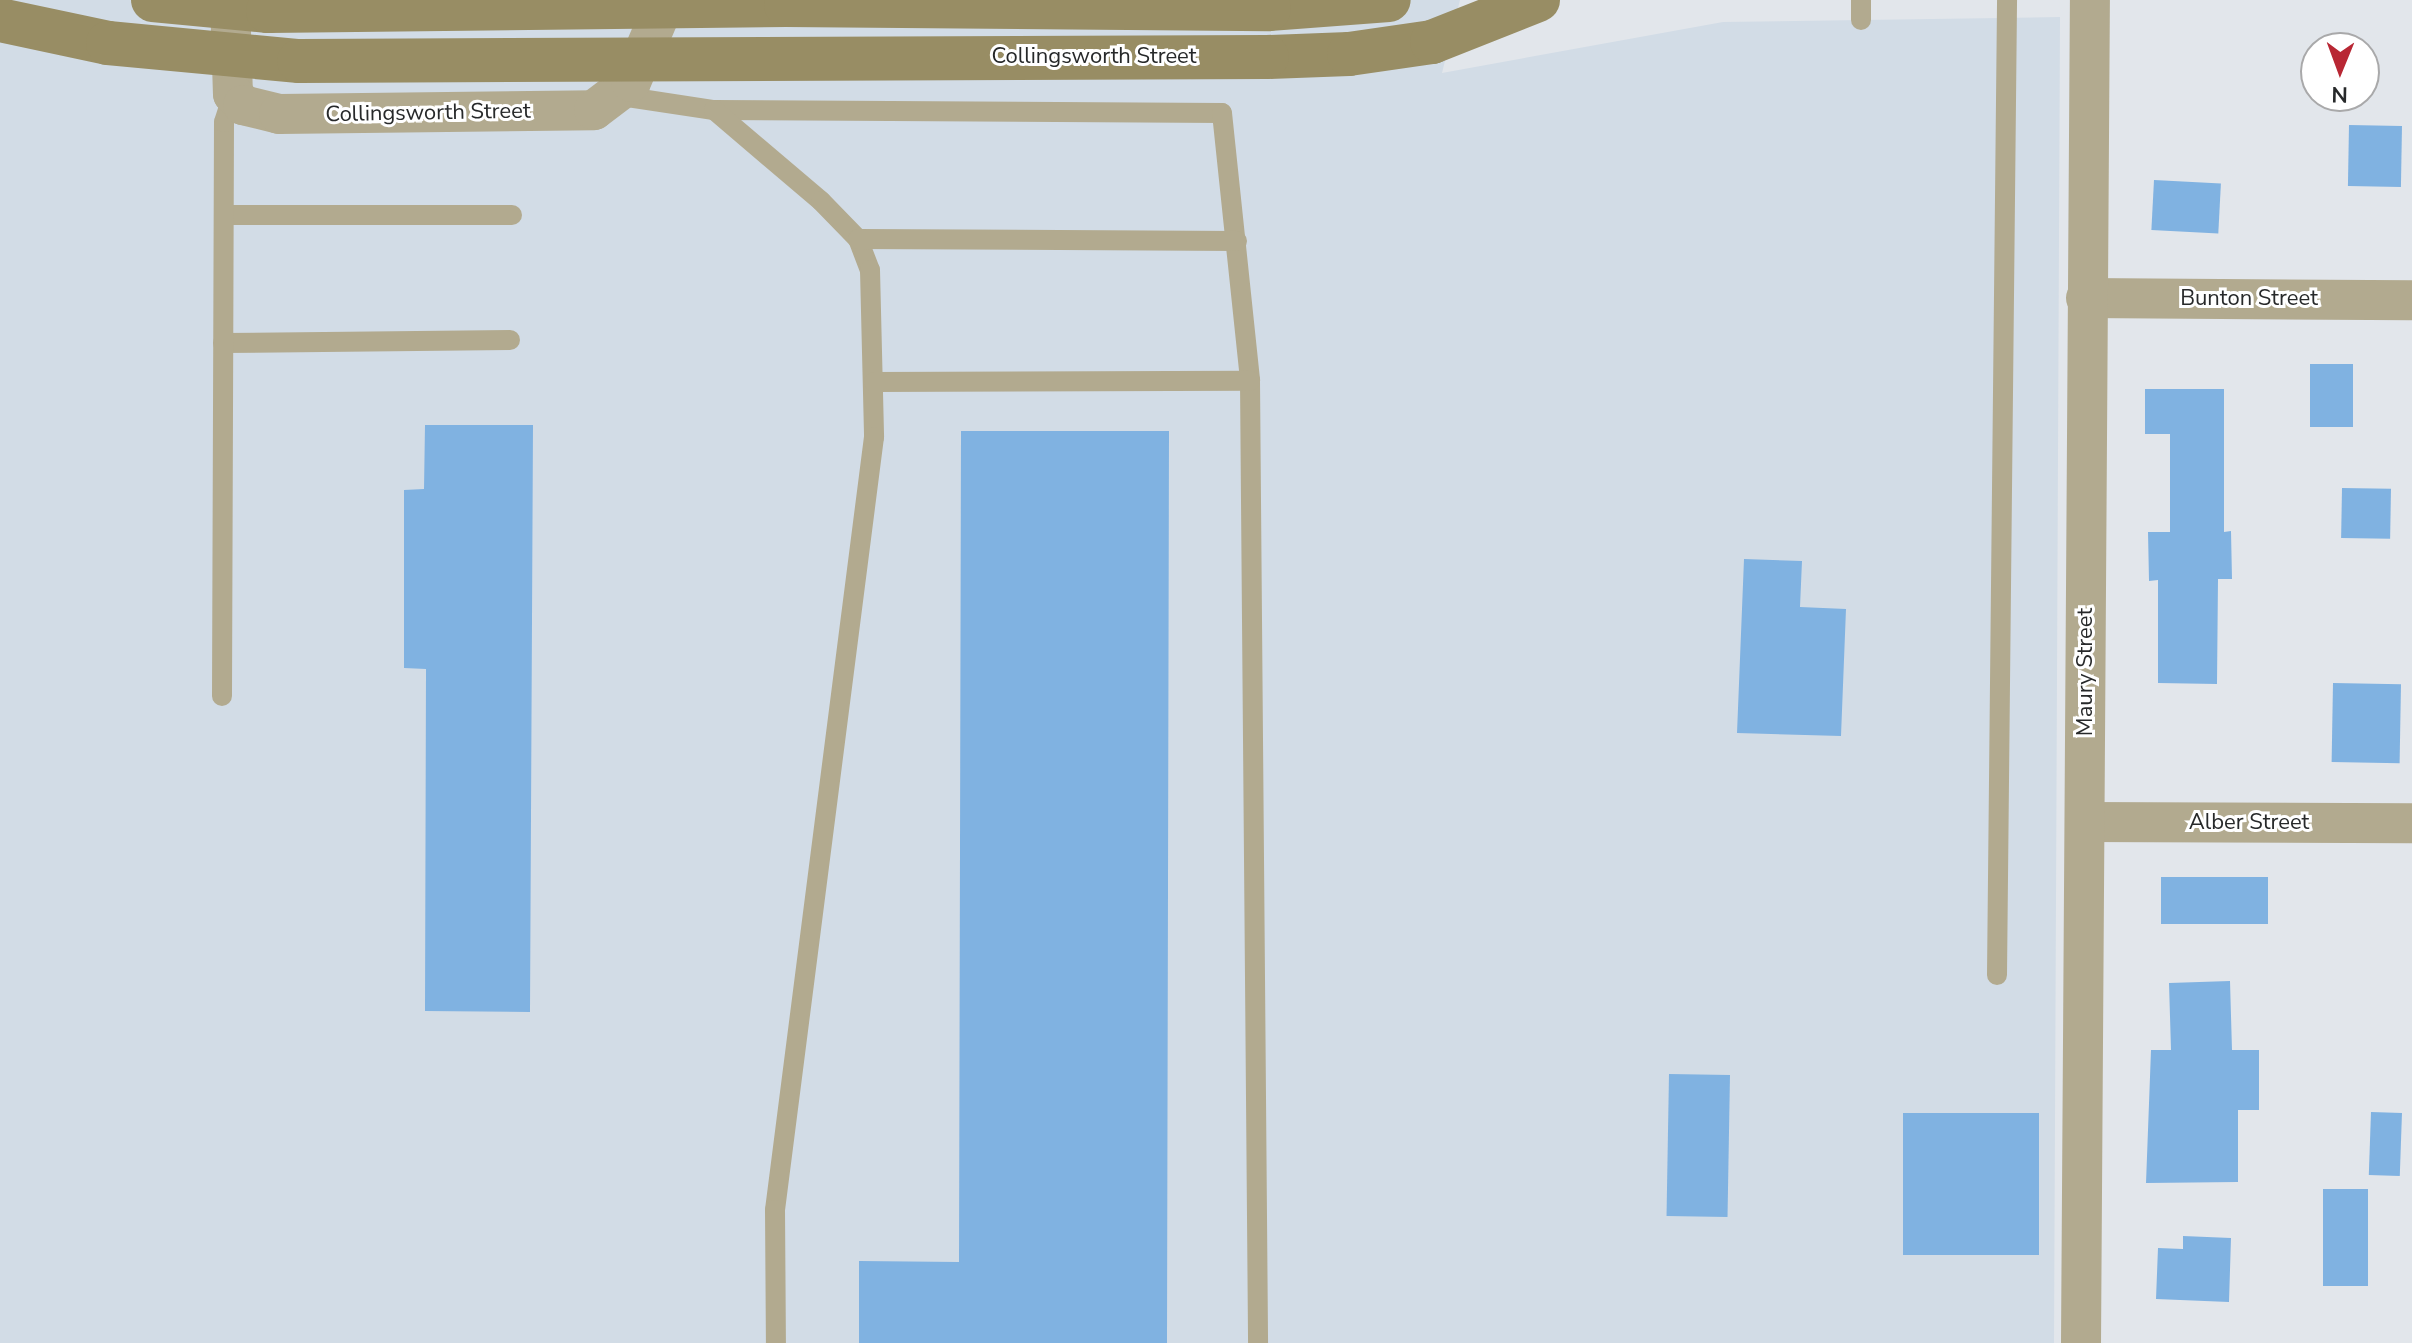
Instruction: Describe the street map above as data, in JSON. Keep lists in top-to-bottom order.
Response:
{
  "streets": {
    "main road": ["Collingsworth Street"],
    "street": ["Bunton Street", "Maury Street", "Alber Street"]
  },
  "crossings": [
    ["Bunton Street", "Maury Street"],
    ["Maury Street", "Alber Street"]
  ],
  "north": "bottom"
}
